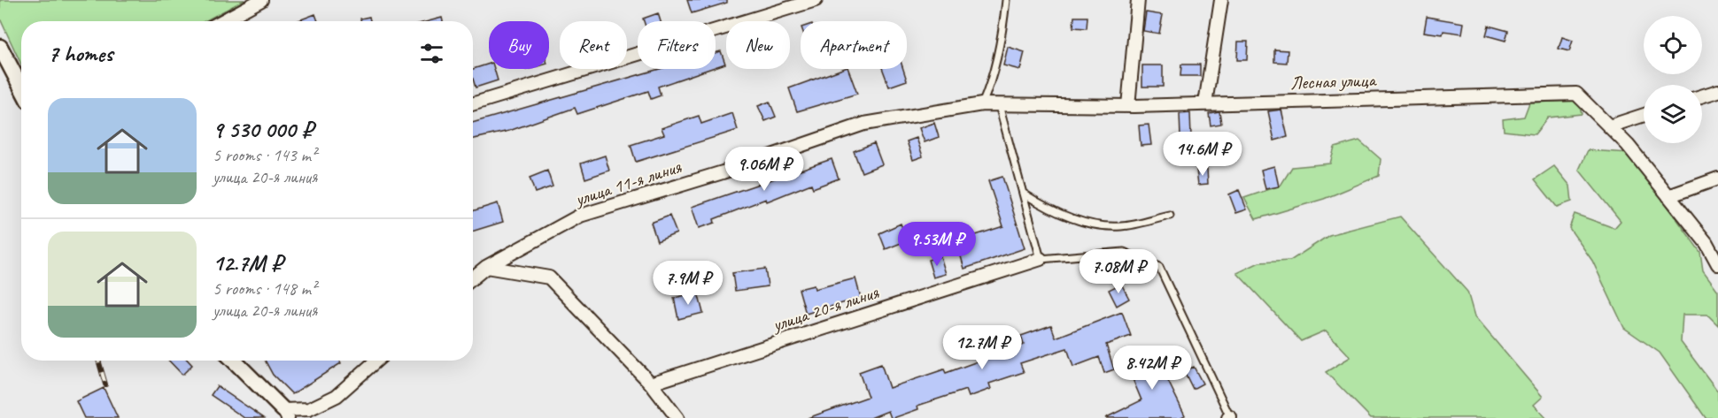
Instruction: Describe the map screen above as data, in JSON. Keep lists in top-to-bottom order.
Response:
{
  "streets": {
    "street": ["Лесная улица", "улица 11-я линия", "улица 20-я линия"]
  },
  "crossings": [
    ["Лесная улица", "улица 11-я линия"]
  ],
  "page": {
    "chip": [
      "Buy",
      "Rent",
      "Filters",
      "New",
      "Apartment"
    ],
    "heading": "7 homes",
    "list": [
      {
        "name": "9 530 000 ₽",
        "note": "5 rooms · 143 m² · улица 20-я линия"
      },
      {
        "name": "12.7M ₽",
        "note": "5 rooms · 148 m² · улица 20-я линия"
      }
    ],
    "price": [
      "14.6M ₽",
      "9.06M ₽",
      "9.53M ₽",
      "7.08M ₽",
      "7.9M ₽",
      "12.7M ₽",
      "8.42M ₽"
    ]
  }
}
